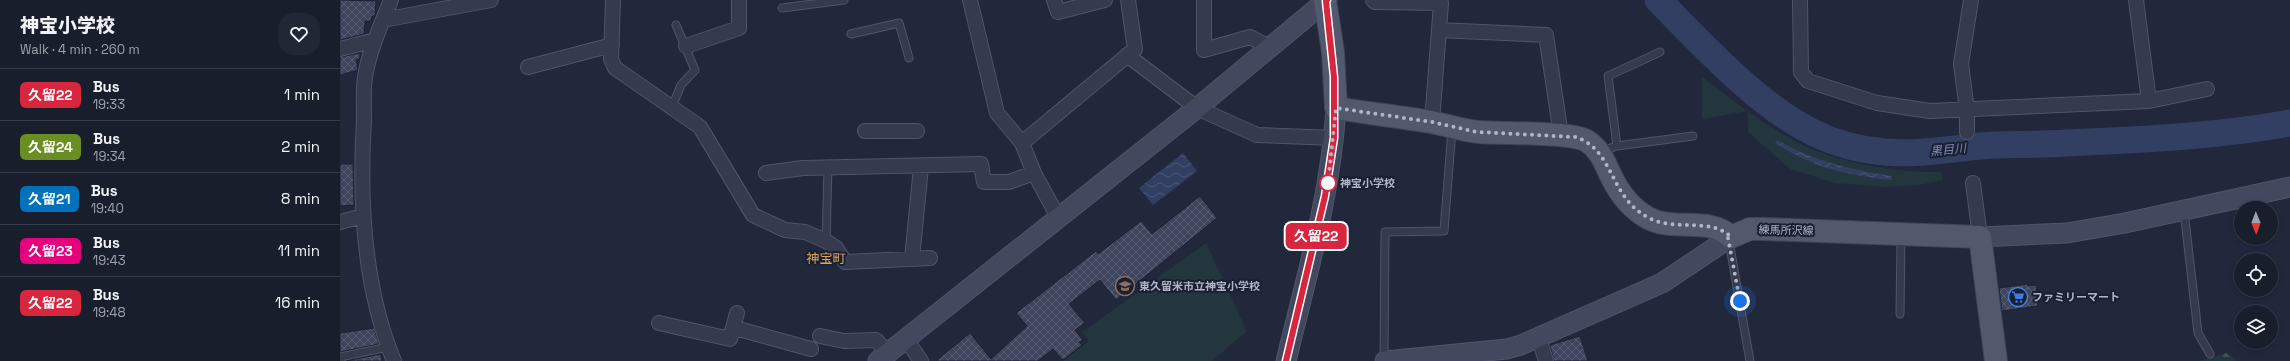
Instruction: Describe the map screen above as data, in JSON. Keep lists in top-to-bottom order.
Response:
{
  "streets": {
    "main road": ["練馬所沢線"]
  },
  "districts": ["神宝町"],
  "water": ["黒目川"],
  "places": {
    "other": ["神宝小学校"],
    "school or university": ["東久留米市立神宝小学校"],
    "supermarket": ["ファミリーマート"]
  },
  "lines": ["bus line 久留22"],
  "north": "bottom",
  "page": {
    "heading": ["神宝小学校", "Walk · 4 min · 260 m"],
    "on_map": "久留22",
    "list": [
      {
        "mark": "久留22",
        "name": "Bus",
        "note": "19:33",
        "value": "1 min"
      },
      {
        "mark": "久留24",
        "name": "Bus",
        "note": "19:34",
        "value": "2 min"
      },
      {
        "mark": "久留21",
        "name": "Bus",
        "note": "19:40",
        "value": "8 min"
      },
      {
        "mark": "久留23",
        "name": "Bus",
        "note": "19:43",
        "value": "11 min"
      },
      {
        "mark": "久留22",
        "name": "Bus",
        "note": "19:48",
        "value": "16 min"
      }
    ]
  }
}
